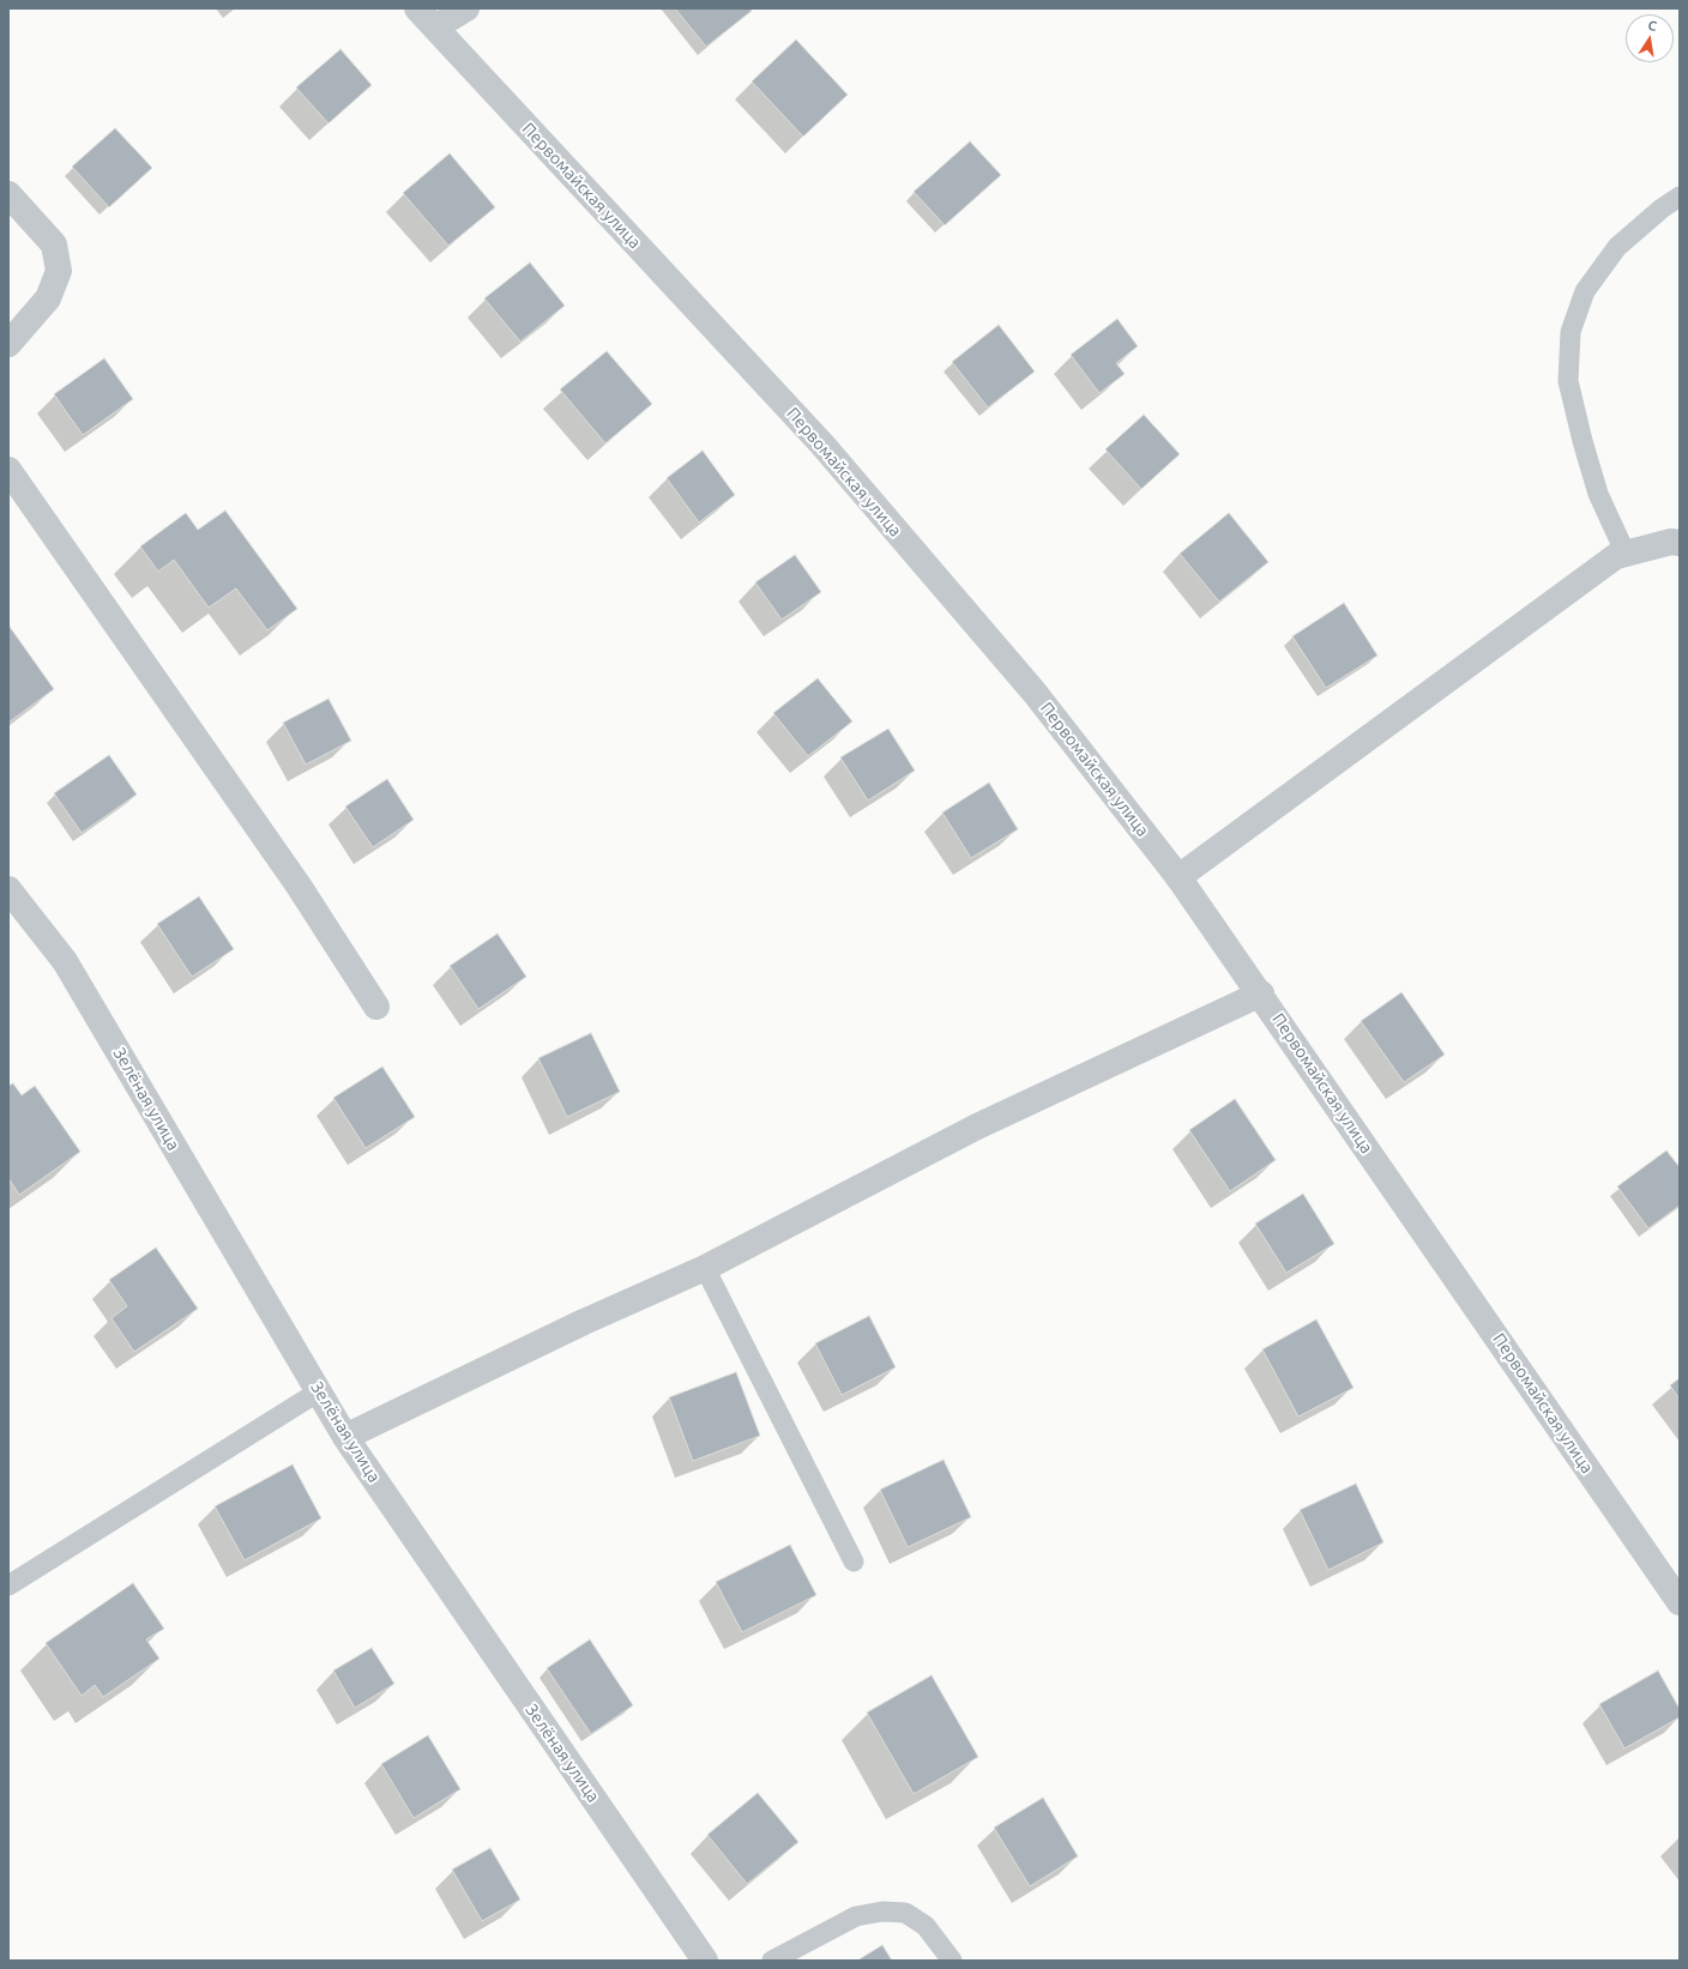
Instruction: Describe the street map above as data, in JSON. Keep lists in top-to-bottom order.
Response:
{
  "streets": {
    "street": ["Первомайская улица", "Зелёная улица"]
  },
  "north": "top"
}
